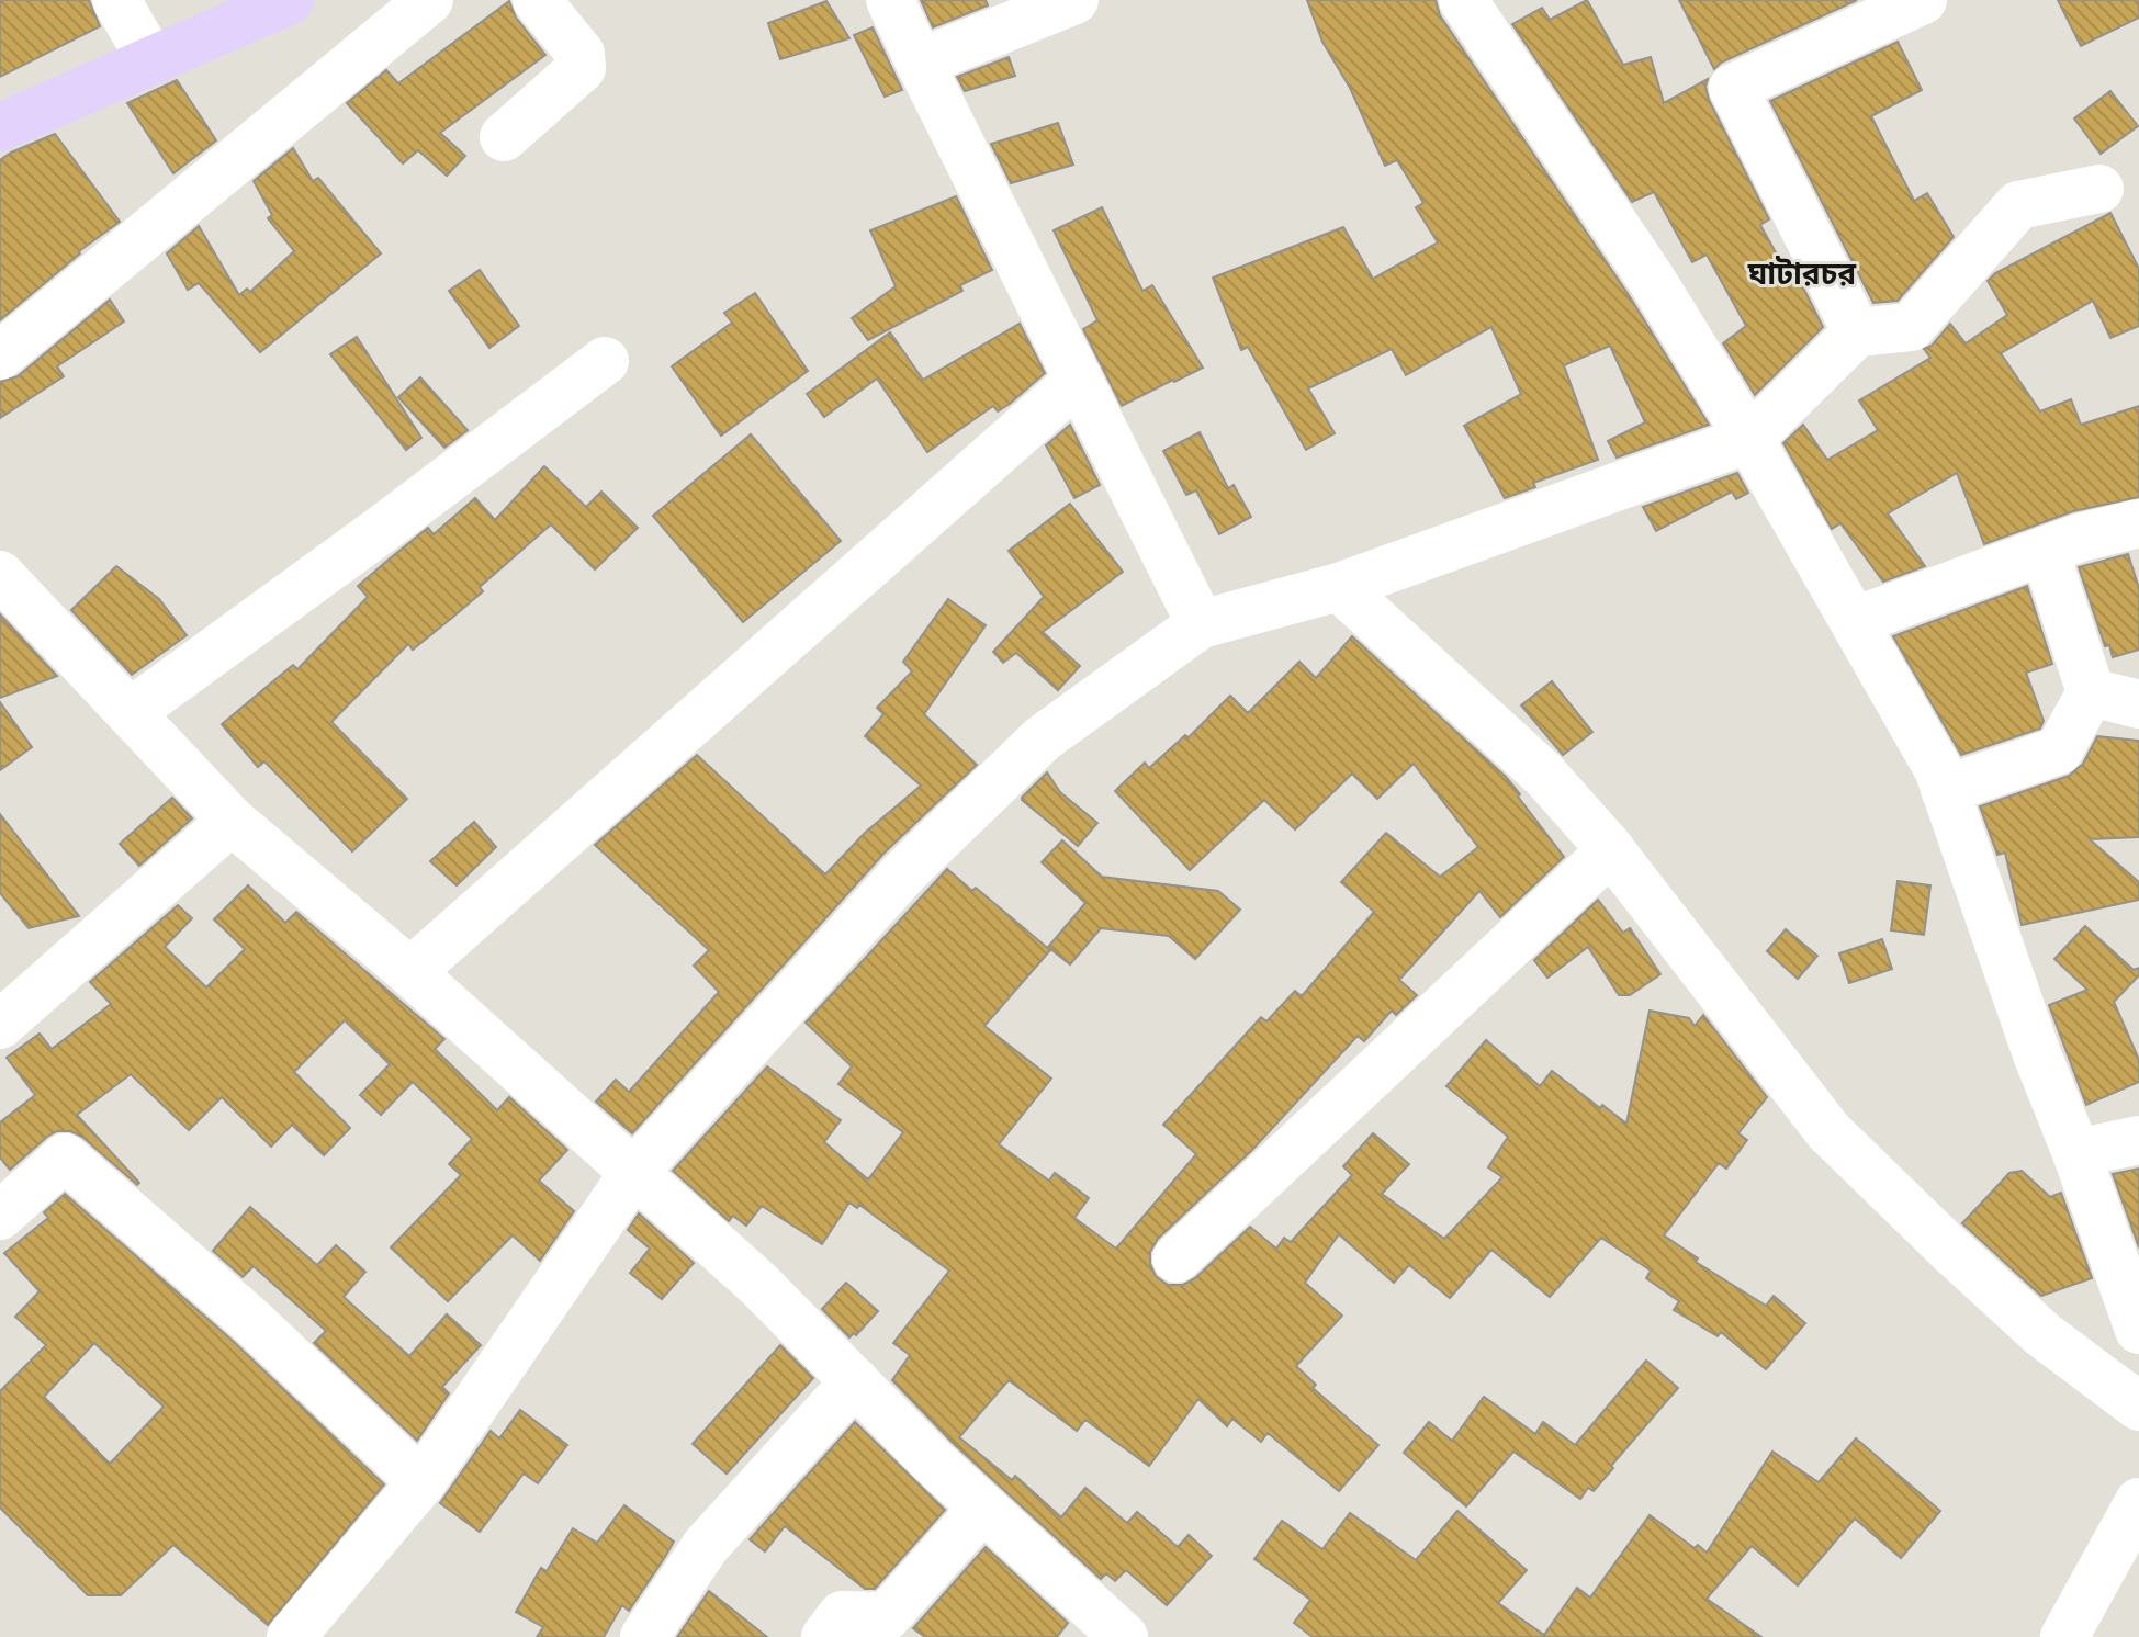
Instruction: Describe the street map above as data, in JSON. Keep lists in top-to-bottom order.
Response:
{
  "districts": ["ঘাটারচর"]
}
